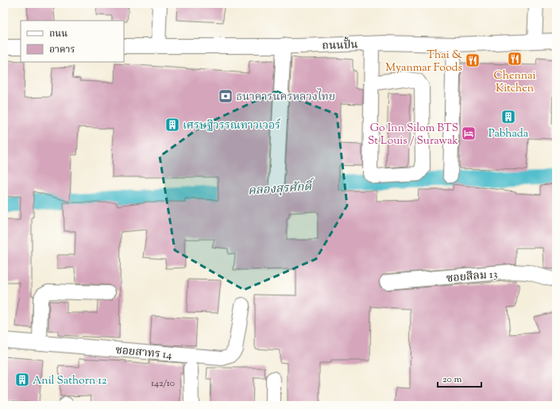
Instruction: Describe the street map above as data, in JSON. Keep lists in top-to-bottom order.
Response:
{
  "streets": {
    "street": ["ถนนปั้น", "ซอยสีลม 13", "ซอยสาทร 14"]
  },
  "water": ["คลองสุรศักดิ์"],
  "places": {
    "restaurant": ["Chennai Kitchen", "Thai & Myanmar Foods"],
    "bank": ["ธนาคารนครหลวงไทย"],
    "building": ["Pabhada", "เศรษฐีวรรณทาวเวอร์", "Anil Sathorn 12"],
    "hotel": ["Go Inn Silom BTS St Louis / Surawak"]
  },
  "house_numbers": ["142/10"],
  "legend": ["ถนน", "อาคาร"],
  "scale_bar": "20 m"
}
